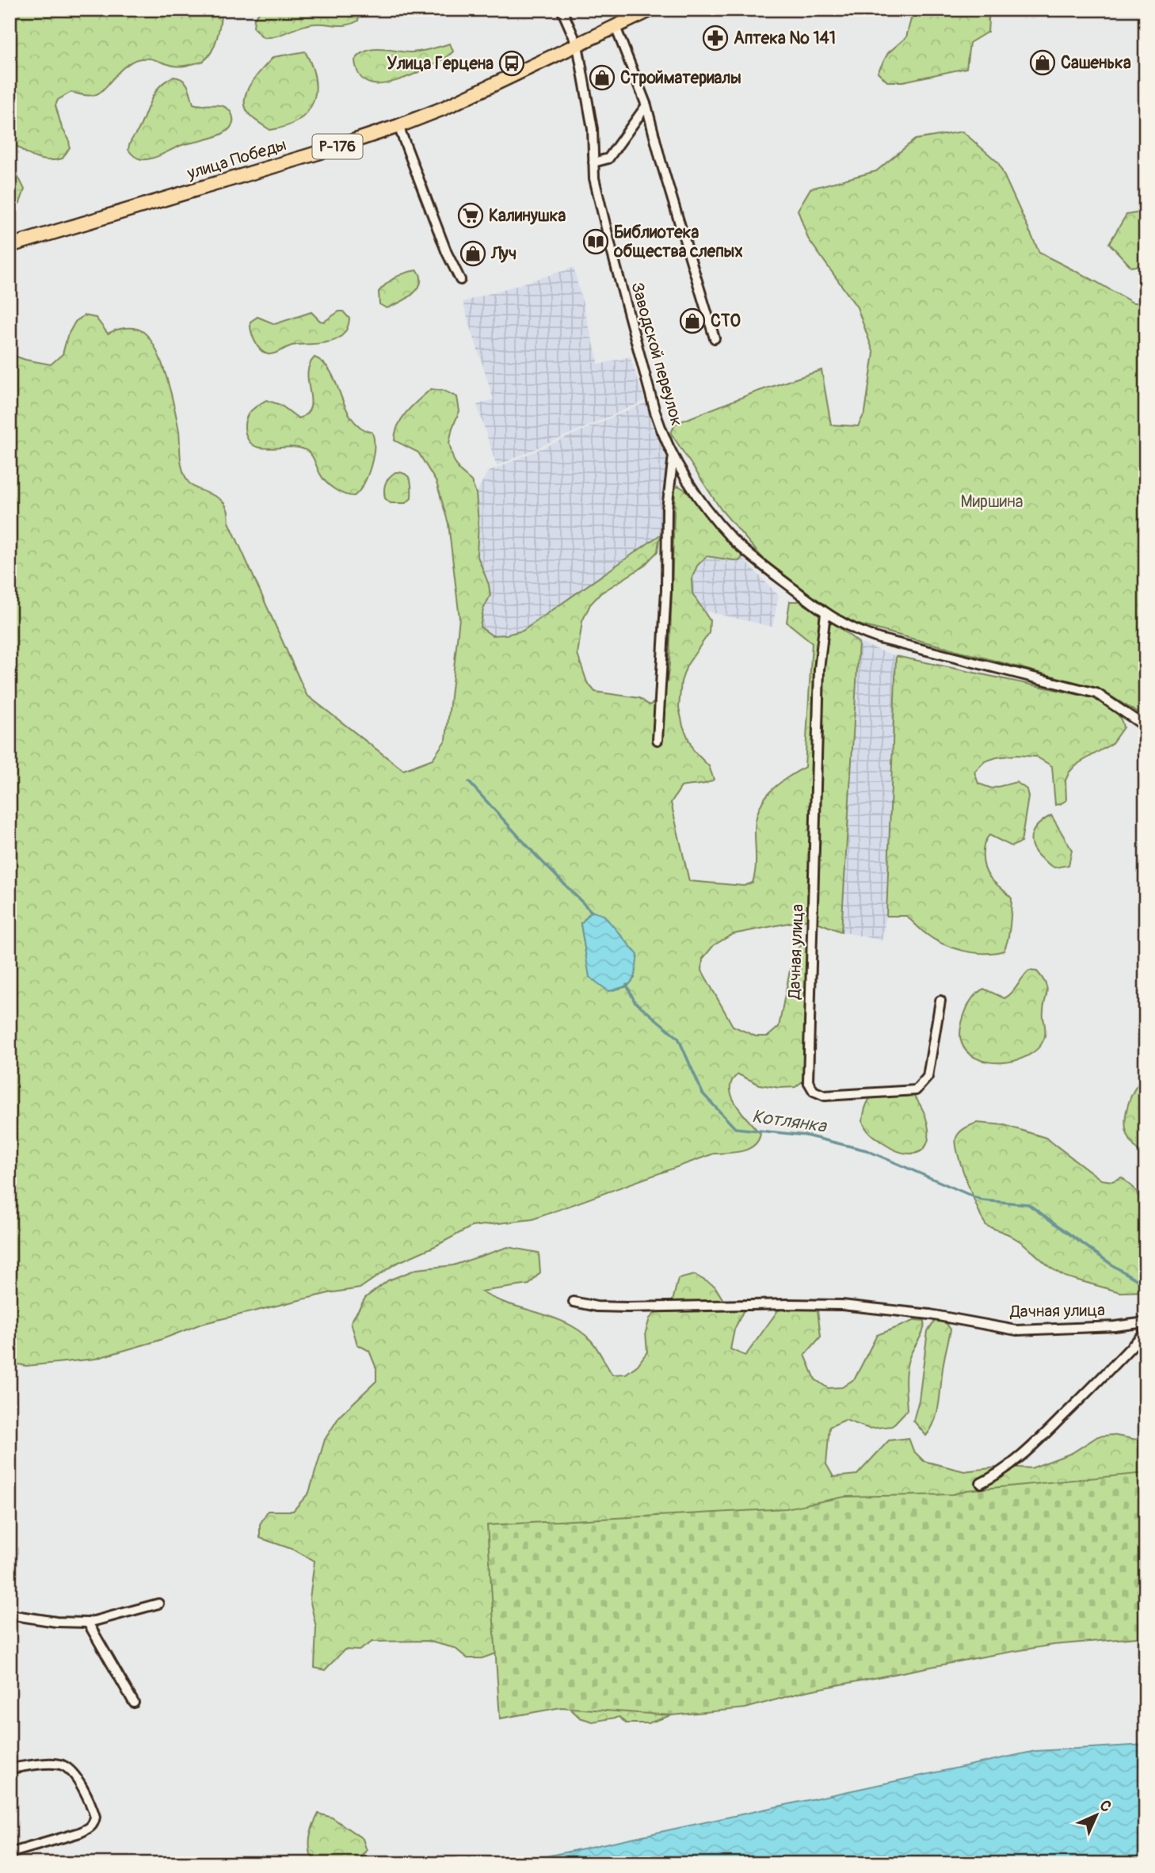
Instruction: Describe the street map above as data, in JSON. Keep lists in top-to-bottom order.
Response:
{
  "streets": {
    "highway": ["Р-176", "улица Победы"],
    "street": ["Заводской переулок", "Дачная улица"]
  },
  "crossings": [
    ["улица Победы", "Заводской переулок"],
    ["Заводской переулок", "Дачная улица"]
  ],
  "water": ["Котлянка"],
  "parks": ["Миршина"],
  "places": {
    "pharmacy": ["Аптека № 141"],
    "shop": [
      "Сашенька",
      "Стройматериалы",
      "Луч",
      "СТО"
    ],
    "bus stop": ["Улица Герцена"],
    "supermarket": ["Калинушка"],
    "library": ["Библиотека общества слепых"]
  },
  "north": "top right"
}
